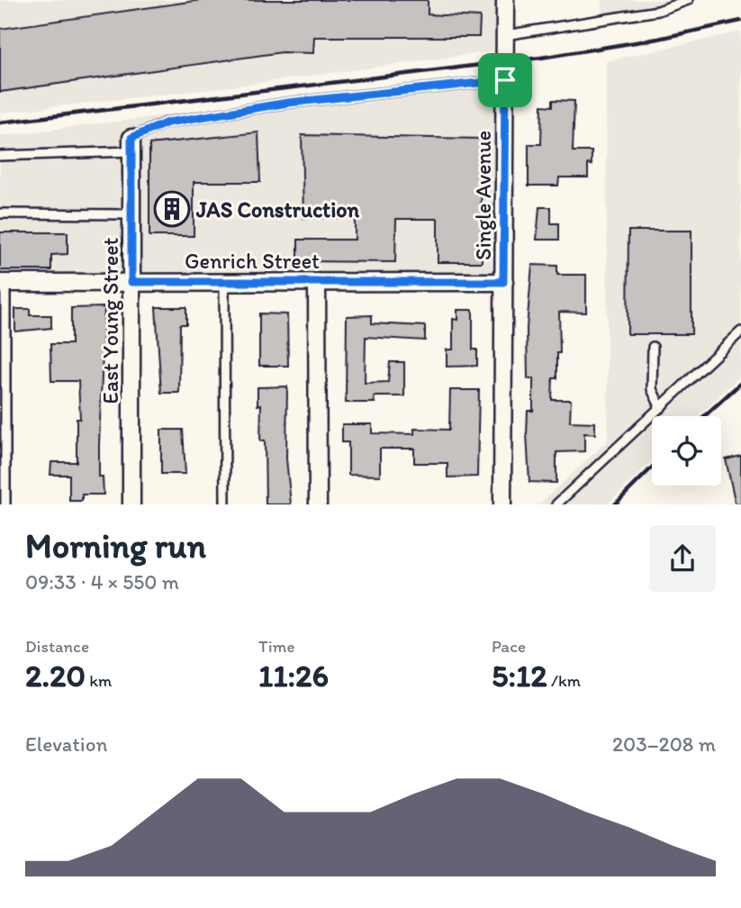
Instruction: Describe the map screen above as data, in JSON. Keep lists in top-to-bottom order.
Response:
{
  "streets": {
    "street": ["Single Avenue", "Genrich Street", "East Young Street"]
  },
  "crossings": [
    ["Single Avenue", "Genrich Street"],
    ["Genrich Street", "East Young Street"]
  ],
  "places": {
    "building": ["JAS Construction"]
  },
  "page": {
    "heading": ["Morning run", "09:33 · 4 × 550 m"],
    "stats": [
      ["Distance", "2.20 km"],
      ["Time", "11:26"],
      ["Pace", "5:12 /km"]
    ],
    "chart": ["Elevation", "203–208 m"]
  }
}
